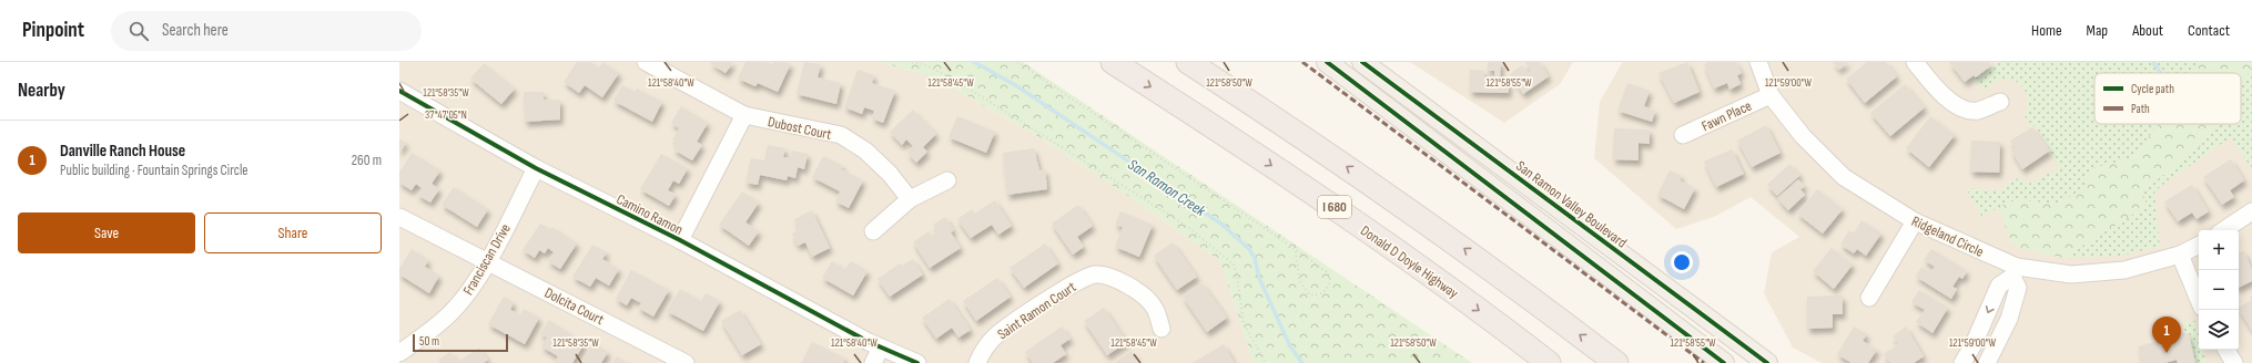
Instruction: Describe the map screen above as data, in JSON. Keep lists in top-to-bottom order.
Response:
{
  "streets": {
    "highway": ["I 680", "Donald D Doyle Highway"],
    "main road": ["San Ramon Valley Boulevard"],
    "street": [
      "Fawn Place",
      "Dubost Court",
      "Camino Ramon",
      "Ridgeland Circle",
      "Franciscan Drive",
      "Dolcita Court",
      "Saint Ramon Court"
    ]
  },
  "crossings": [
    ["Fawn Place", "Ridgeland Circle"],
    ["Camino Ramon", "Franciscan Drive"],
    ["Franciscan Drive", "Dolcita Court"]
  ],
  "water": ["San Ramon Creek"],
  "legend": ["Cycle path", "Path"],
  "scale_bar": "50 m",
  "page": {
    "header": "Pinpoint",
    "search": "Search here",
    "nav": [
      "Home",
      "Map",
      "About",
      "Contact"
    ],
    "heading": "Nearby",
    "list": [
      {
        "mark": "1",
        "name": "Danville Ranch House",
        "note": "Public building · Fountain Springs Circle",
        "value": "260 m"
      }
    ],
    "buttons": ["Save", "Share"],
    "map_buttons": ["+", "−"],
    "pins": "1",
    "scale": "50 m"
  },
  "coordinates": [
    "121°58'40\"W",
    "121°58'45\"W",
    "121°58'50\"W",
    "121°58'55\"W",
    "121°59'00\"W",
    "121°58'35\"W",
    "37°47'05\"N"
  ]
}
